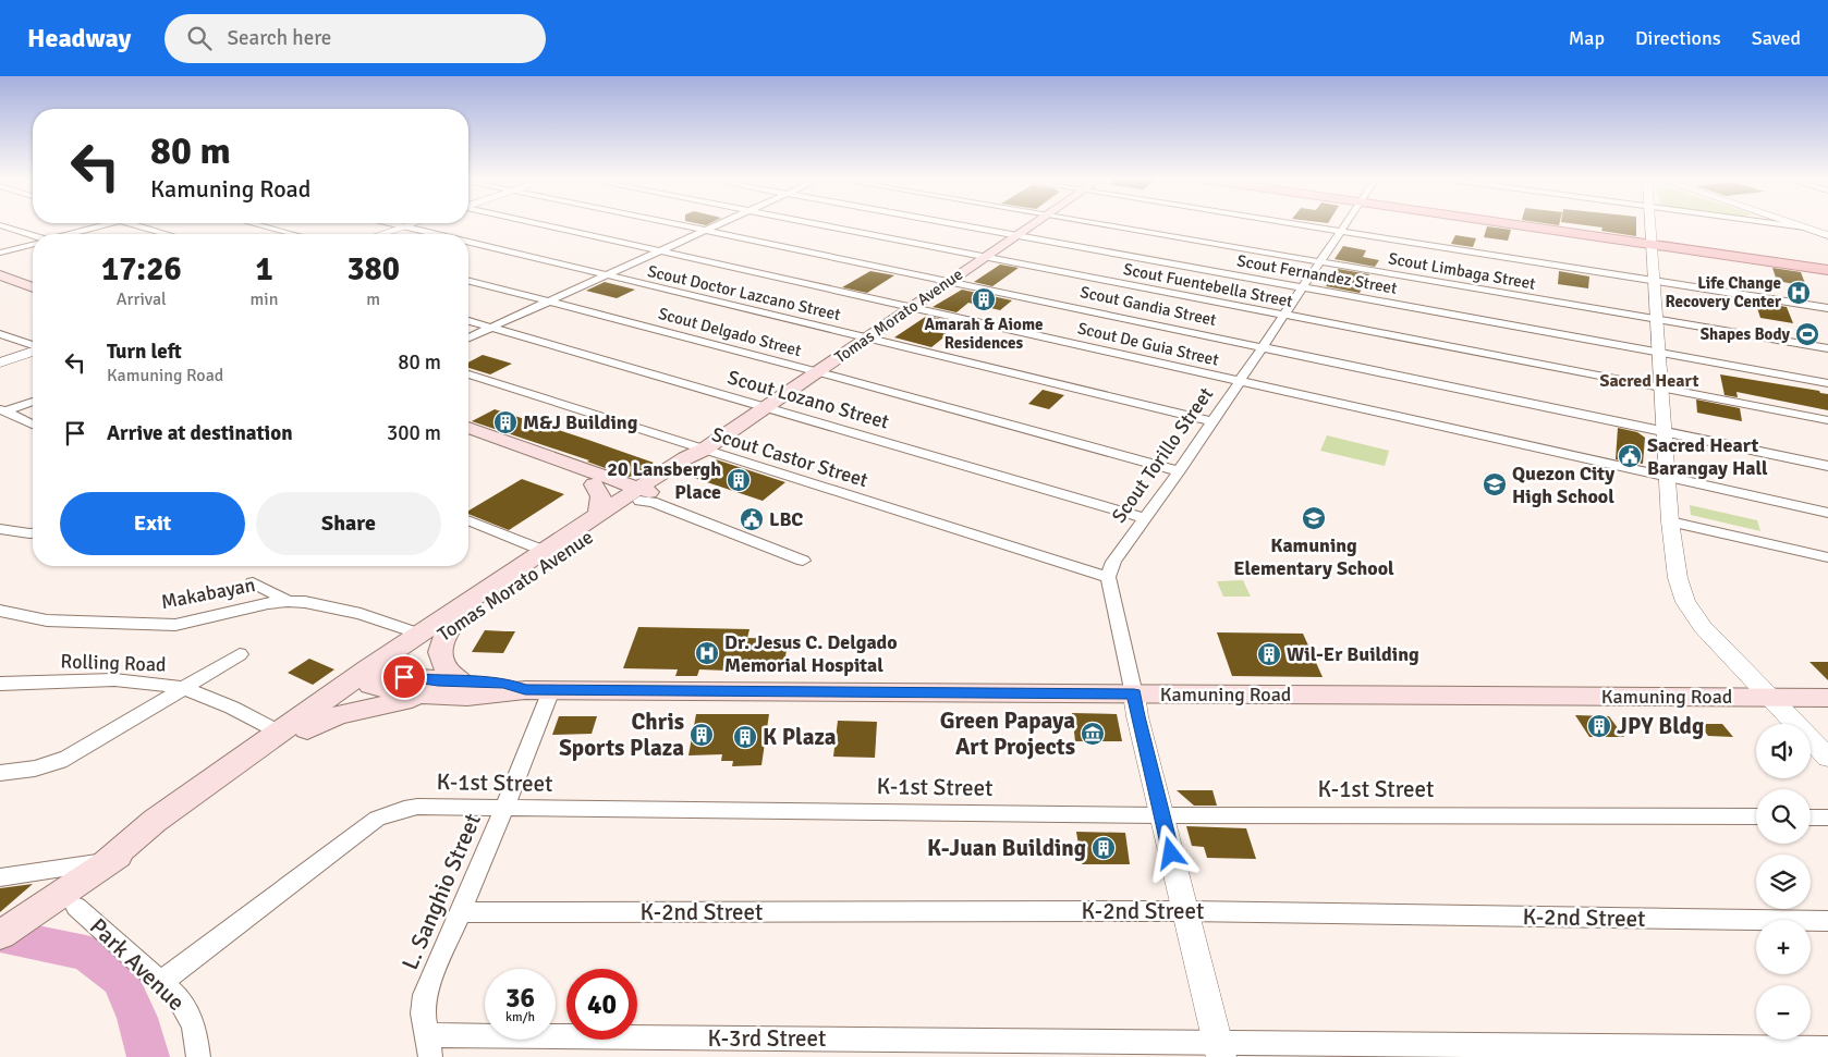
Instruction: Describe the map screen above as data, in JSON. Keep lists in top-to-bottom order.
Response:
{
  "streets": {
    "main road": ["Tomas Morato Avenue", "Kamuning Road"],
    "street": [
      "Scout Limbaga Street",
      "Scout Fernandez Street",
      "Scout Fuentebella Street",
      "Scout Doctor Lazcano Street",
      "Scout Gandia Street",
      "Scout Delgado Street",
      "Scout De Guia Street",
      "Scout Lozano Street",
      "Scout Torillo Street",
      "Scout Castor Street",
      "Makabayan",
      "Rolling Road",
      "K-1st Street",
      "L. Sanghio Street",
      "K-2nd Street",
      "Park Avenue",
      "K-3rd Street"
    ]
  },
  "crossings": [
    ["Scout Limbaga Street", "Scout Torillo Street"],
    ["Scout Fernandez Street", "Tomas Morato Avenue"],
    ["Scout Fernandez Street", "Scout Torillo Street"],
    ["Scout Fuentebella Street", "Tomas Morato Avenue"],
    ["Scout Fuentebella Street", "Scout Torillo Street"],
    ["Scout Doctor Lazcano Street", "Tomas Morato Avenue"],
    ["Scout Doctor Lazcano Street", "Scout Torillo Street"],
    ["Scout Gandia Street", "Tomas Morato Avenue"],
    ["Scout Gandia Street", "Scout Torillo Street"],
    ["Tomas Morato Avenue", "Scout Delgado Street"],
    ["Tomas Morato Avenue", "Scout De Guia Street"],
    ["Tomas Morato Avenue", "Scout Lozano Street"],
    ["Tomas Morato Avenue", "Scout Castor Street"],
    ["Tomas Morato Avenue", "Makabayan"],
    ["Tomas Morato Avenue", "Rolling Road"],
    ["Tomas Morato Avenue", "Kamuning Road"],
    ["Tomas Morato Avenue", "Park Avenue"],
    ["Scout Delgado Street", "Scout Torillo Street"],
    ["Scout De Guia Street", "Scout Torillo Street"],
    ["Scout Lozano Street", "Scout Torillo Street"],
    ["Scout Torillo Street", "Scout Castor Street"],
    ["Kamuning Road", "L. Sanghio Street"],
    ["K-1st Street", "L. Sanghio Street"],
    ["K-1st Street", "Park Avenue"],
    ["L. Sanghio Street", "K-2nd Street"],
    ["L. Sanghio Street", "K-3rd Street"]
  ],
  "districts": ["Sacred Heart"],
  "places": {
    "hospital": ["Life Change Recovery Center", "Dr. Jesus C. Delgado Memorial Hospital"],
    "building": [
      "Amarah & Aiome Residences",
      "M&J Building",
      "20 Lansbergh Place",
      "Wil-Er Building",
      "JPY Bldg",
      "Chris Sports Plaza",
      "K Plaza",
      "K-Juan Building"
    ],
    "sports": ["Shapes Body"],
    "public building": ["Sacred Heart Barangay Hall", "LBC"],
    "school or university": ["Quezon City High School", "Kamuning Elementary School"],
    "museum": ["Green Papaya Art Projects"]
  },
  "page": {
    "header": "Headway",
    "search": "Search here",
    "nav": ["Map", "Directions", "Saved"],
    "turn": ["80 m", "Kamuning Road"],
    "eta": [
      "17:26",
      "Arrival",
      "1",
      "min",
      "380",
      "m"
    ],
    "list": [
      {
        "name": "Turn left",
        "note": "Kamuning Road",
        "value": "80 m"
      },
      {
        "name": "Arrive at destination",
        "value": "300 m"
      }
    ],
    "buttons": ["Exit", "Share"],
    "map_buttons": ["+", "−"],
    "speed": "36 km/h",
    "limit": "40"
  }
}
